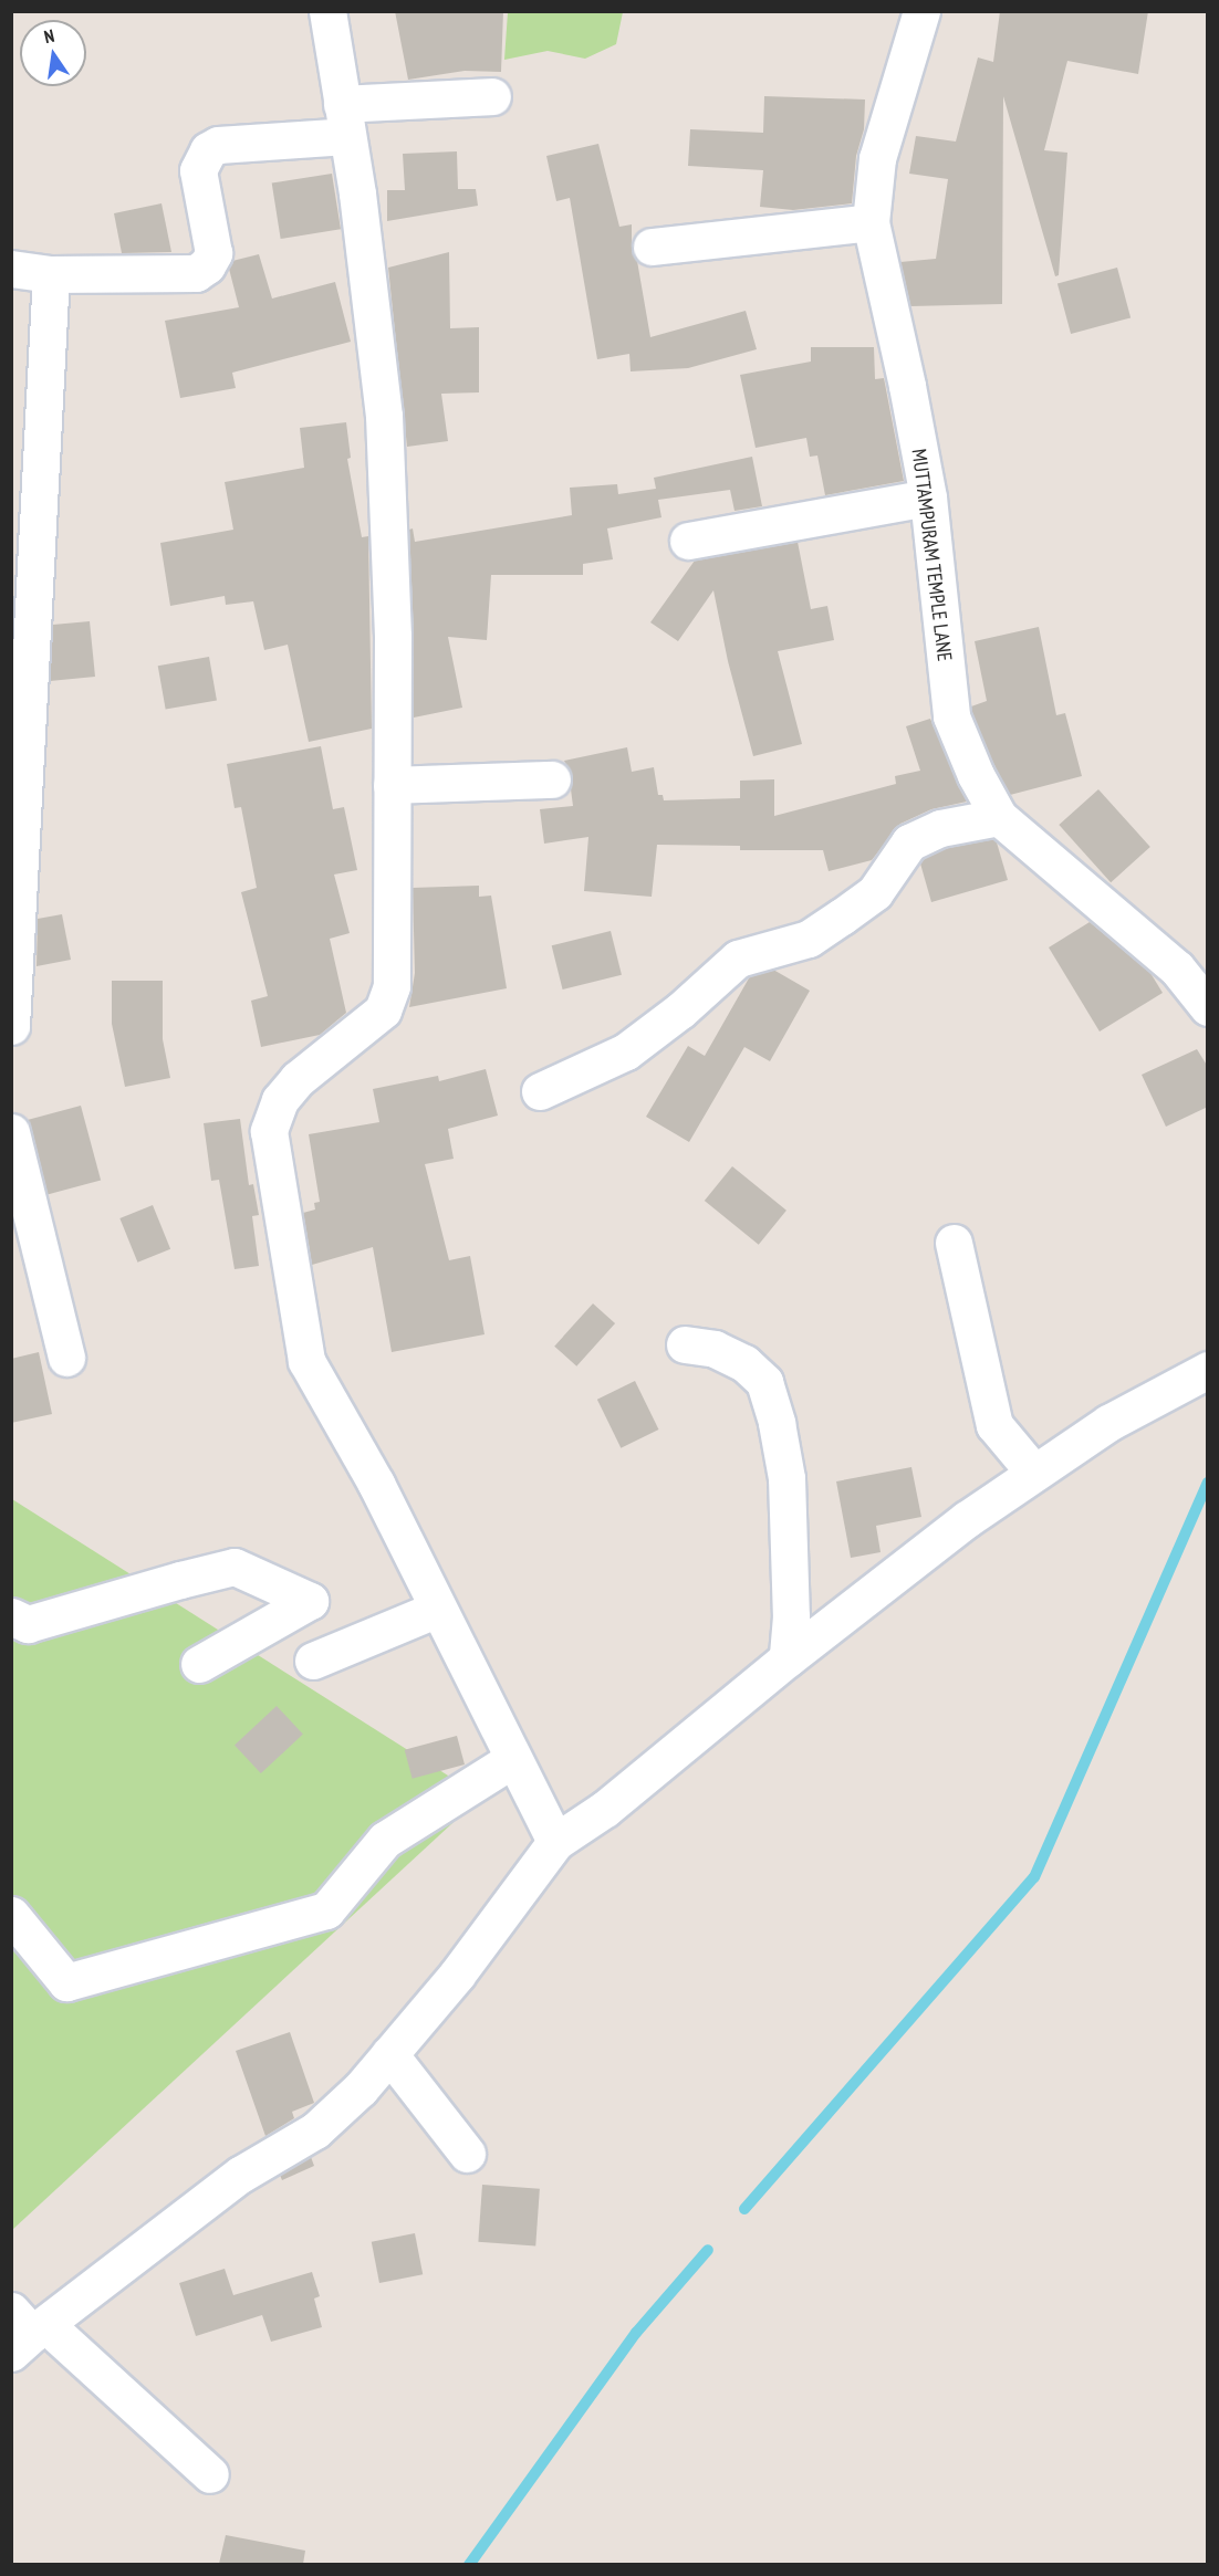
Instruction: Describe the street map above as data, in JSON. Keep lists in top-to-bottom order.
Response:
{
  "streets": {
    "street": ["MUTTAMPURAM TEMPLE LANE"]
  },
  "north": "top"
}
